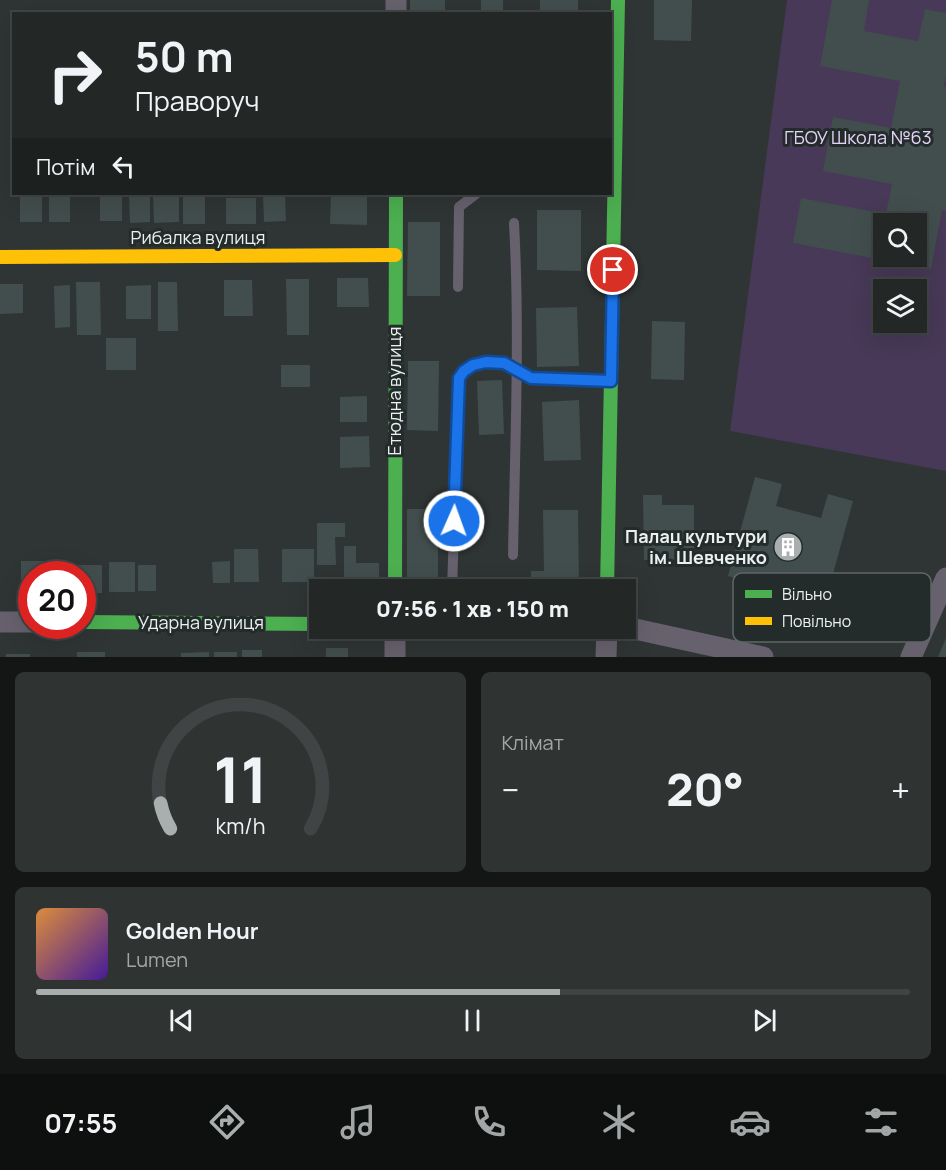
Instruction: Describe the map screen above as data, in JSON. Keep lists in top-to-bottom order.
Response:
{
  "streets": {
    "street": ["Рибалка вулиця", "Етюдна вулиця", "Ударна вулиця"]
  },
  "crossings": [
    ["Рибалка вулиця", "Етюдна вулиця"]
  ],
  "parks": ["ГБОУ Школа №63"],
  "places": {
    "building": ["Палац культури ім. Шевченко"]
  },
  "legend": ["Вільно", "Повільно"],
  "page": {
    "turn": ["50 m", "Праворуч"],
    "then": "Потім",
    "limit": "20",
    "trip": "07:56 · 1 хв · 150 m",
    "tile": "Клімат",
    "heat": ["−", "20°", "+"],
    "song": ["Golden Hour", "Lumen"],
    "tabs": "07:55",
    "gauge": ["11", "km/h"]
  }
}
